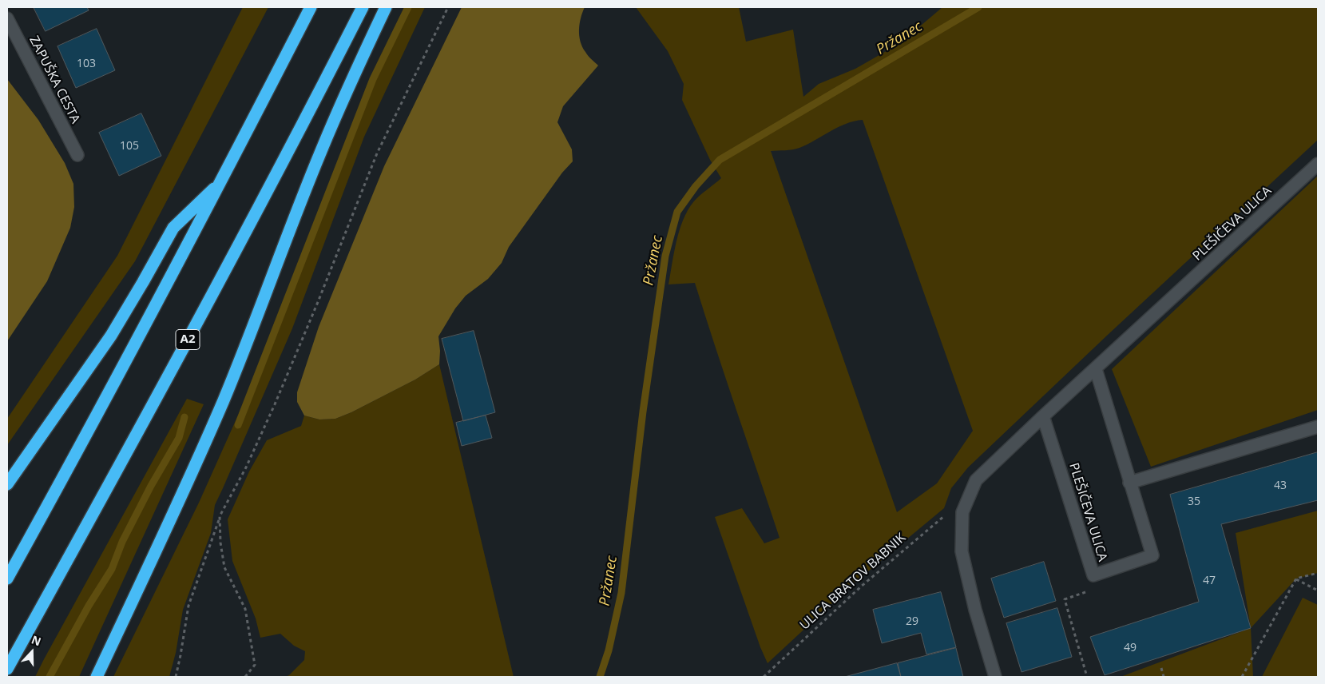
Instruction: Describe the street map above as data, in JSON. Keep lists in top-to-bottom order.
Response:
{
  "streets": {
    "highway": ["A2"],
    "street": ["ZAPUŠKA CESTA", "PLEŠIČEVA ULICA"],
    "path": ["ULICA BRATOV BABNIK"]
  },
  "crossings": [
    ["PLEŠIČEVA ULICA", "ULICA BRATOV BABNIK"]
  ],
  "water": ["Pržanec"],
  "house_numbers": [
    "103",
    "105",
    "43",
    "35",
    "47",
    "29",
    "49"
  ],
  "north": "top"
}
